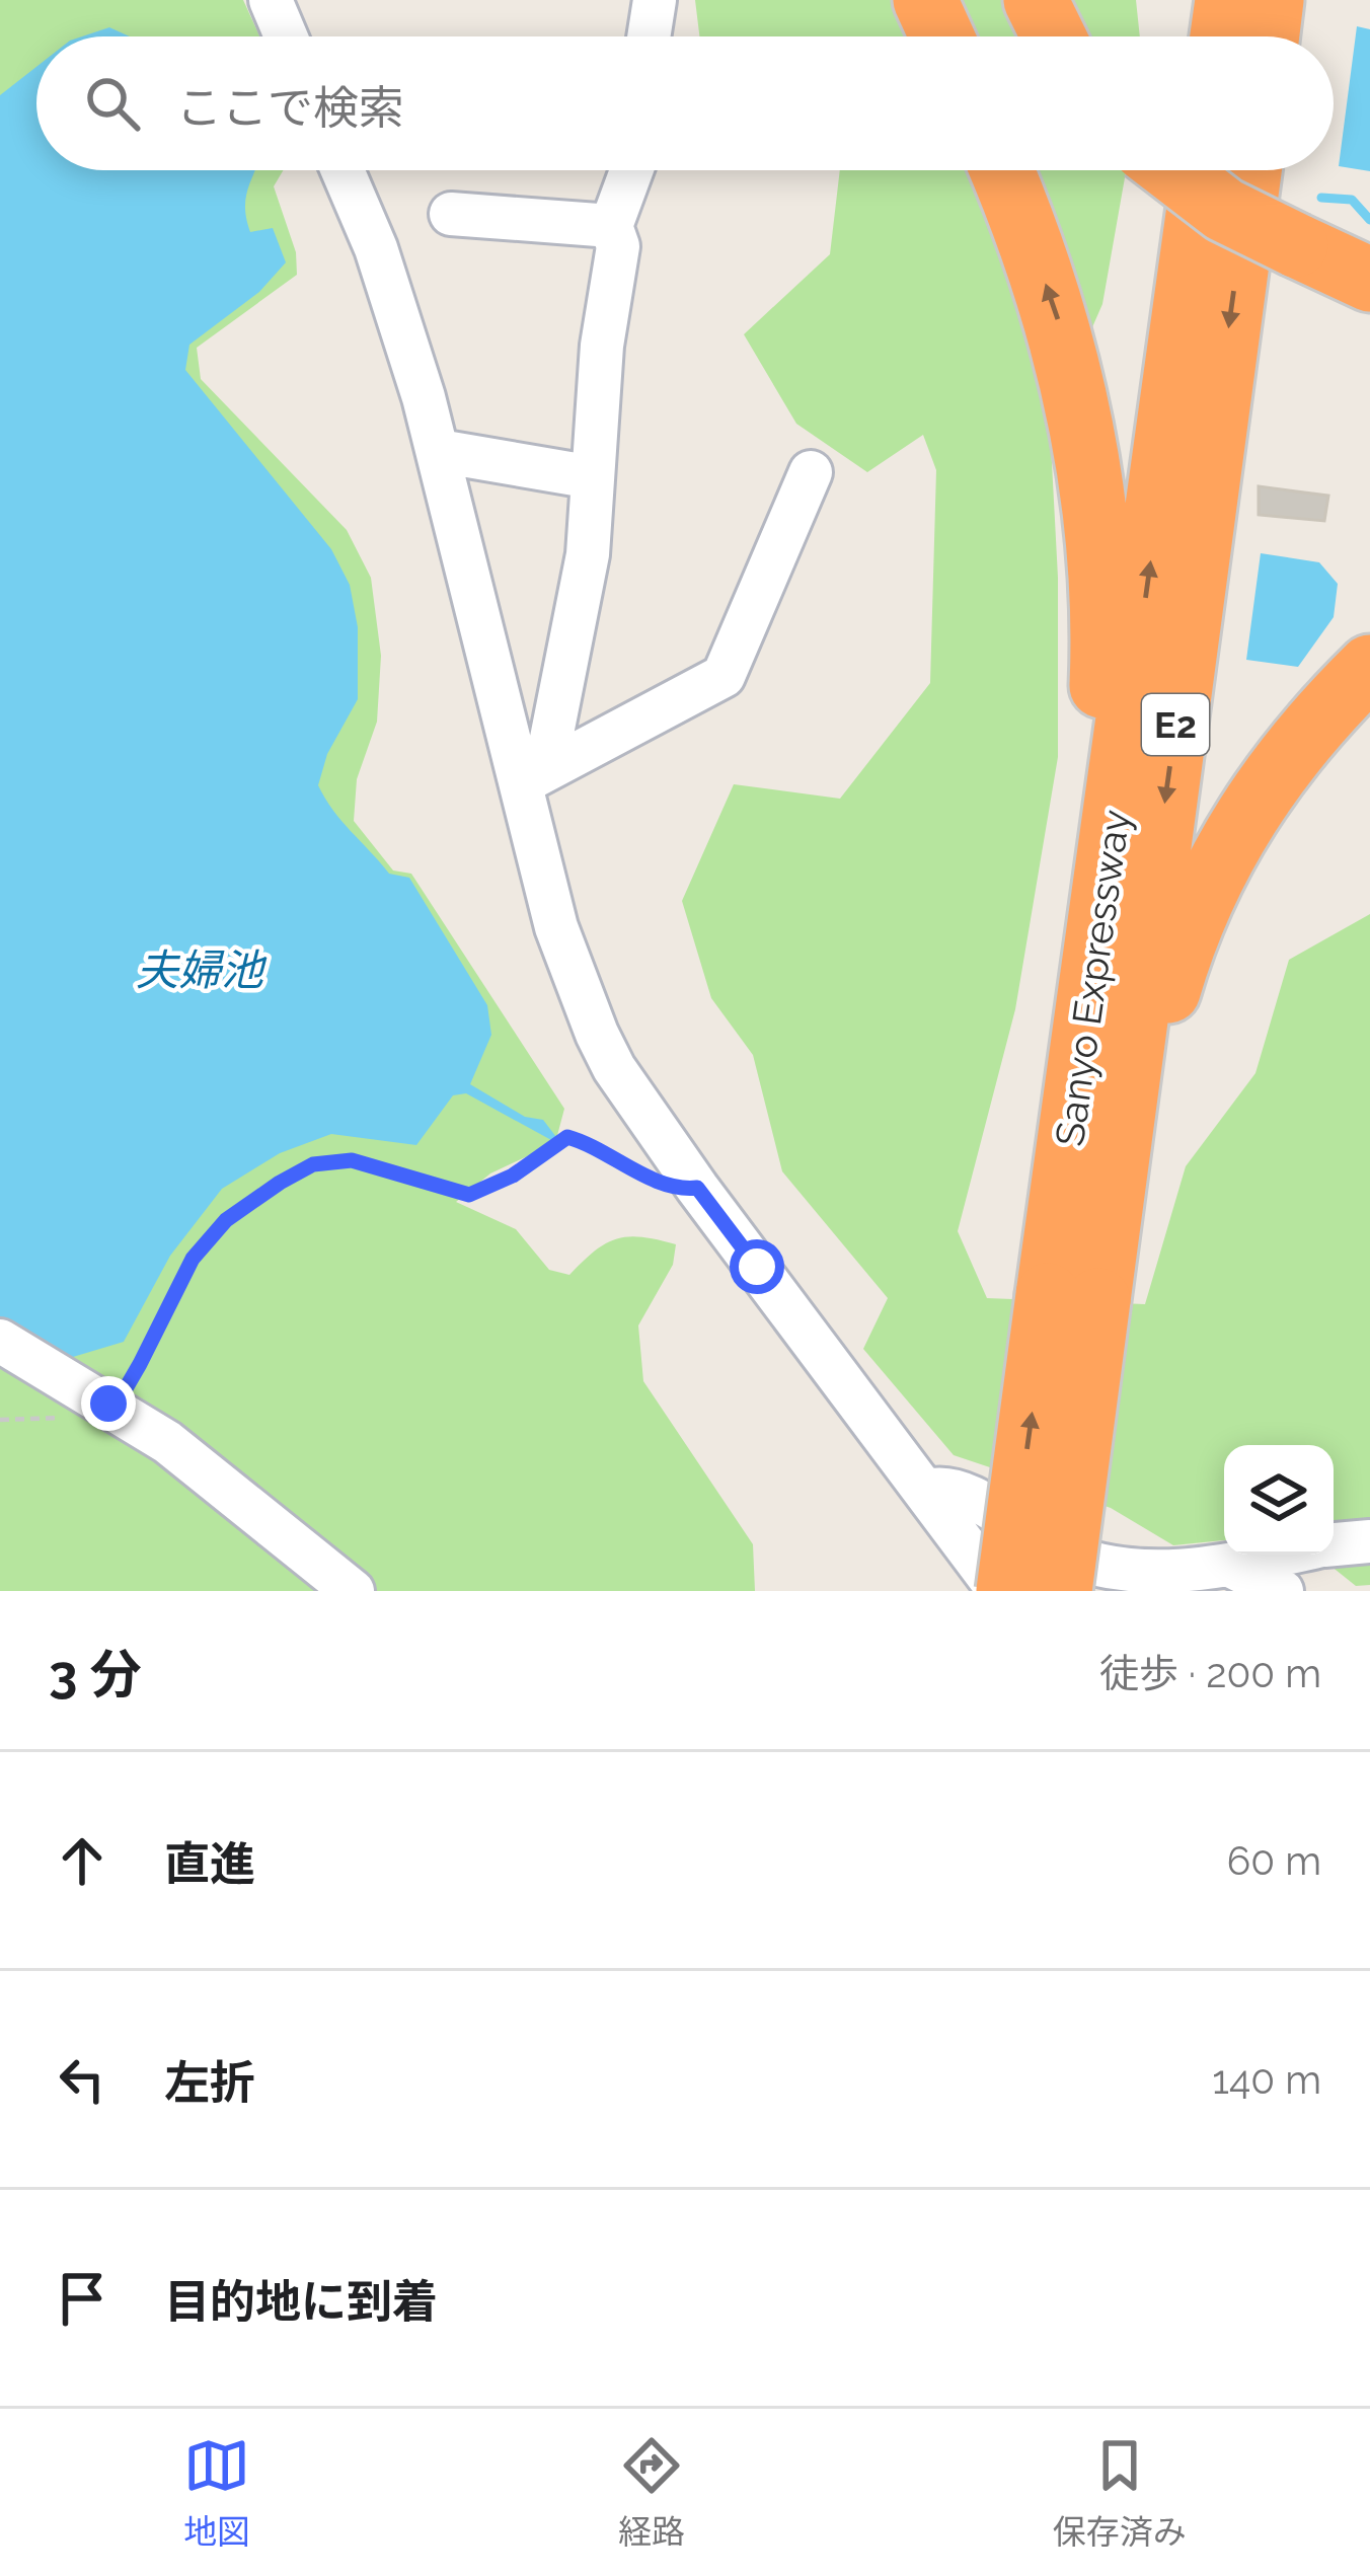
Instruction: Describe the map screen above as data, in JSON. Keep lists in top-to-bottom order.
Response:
{
  "streets": {
    "highway": ["E2", "Sanyo Expressway"]
  },
  "water": ["夫婦池"],
  "page": {
    "search": "ここで検索",
    "heading": ["3 分", "徒歩 · 200 m"],
    "list": [
      ["直進", "60 m"],
      ["左折", "140 m"],
      "目的地に到着"
    ],
    "nav": ["地図", "経路", "保存済み"]
  }
}
